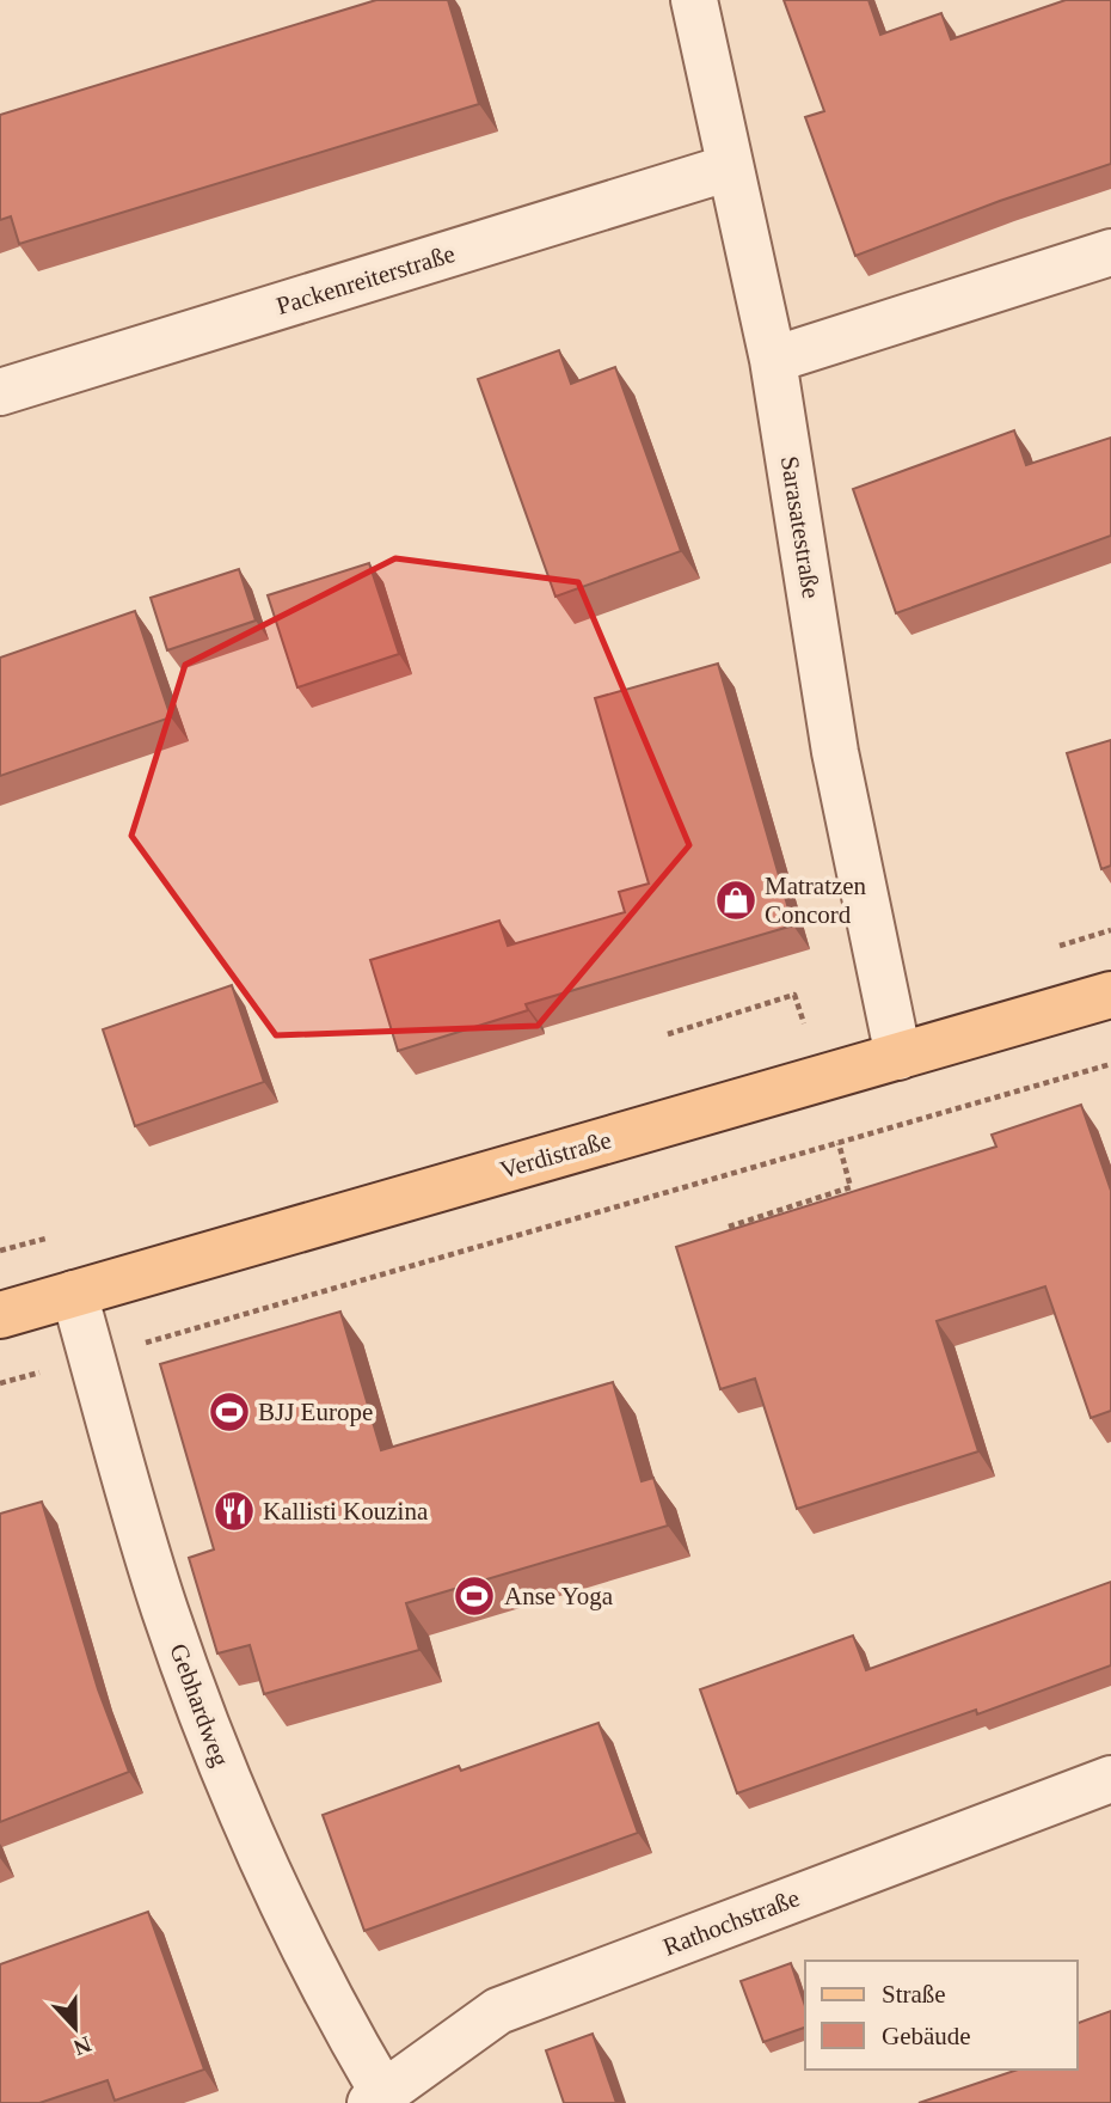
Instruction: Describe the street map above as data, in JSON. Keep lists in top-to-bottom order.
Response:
{
  "streets": {
    "main road": ["Verdistraße"],
    "street": [
      "Packenreiterstraße",
      "Sarasatestraße",
      "Gebhardweg",
      "Rathochstraße"
    ]
  },
  "crossings": [
    ["Packenreiterstraße", "Sarasatestraße"],
    ["Sarasatestraße", "Verdistraße"],
    ["Verdistraße", "Gebhardweg"],
    ["Gebhardweg", "Rathochstraße"]
  ],
  "places": {
    "shop": ["Matratzen Concord"],
    "sports": ["BJJ Europe", "Anse Yoga"],
    "restaurant": ["Kallisti Kouzina"]
  },
  "legend": ["Straße", "Gebäude"],
  "north": "bottom"
}
